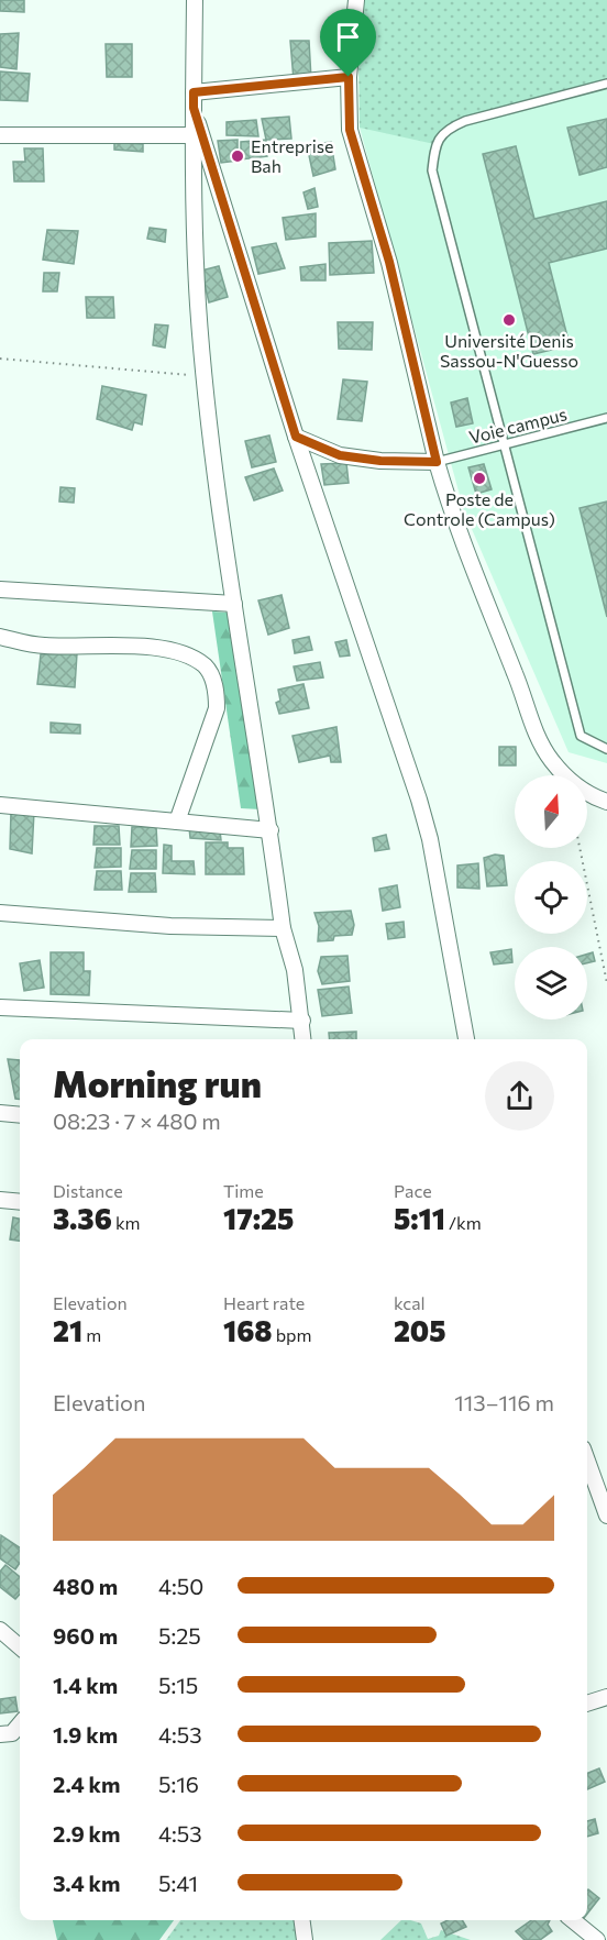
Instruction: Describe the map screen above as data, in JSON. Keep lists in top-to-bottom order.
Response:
{
  "streets": {
    "lane": ["Voie campus"]
  },
  "places": ["Entreprise Bah", "Université Denis Sassou-N'Guesso", "Poste de Controle (Campus)"],
  "north": "top",
  "page": {
    "heading": ["Morning run", "08:23 · 7 × 480 m"],
    "stats": [
      ["Distance", "3.36 km"],
      ["Time", "17:25"],
      ["Pace", "5:11 /km"],
      ["Elevation", "21 m"],
      ["Heart rate", "168 bpm"],
      ["kcal", "205"]
    ],
    "chart": ["Elevation", "113–116 m"],
    "list": [
      {
        "name": "480 m",
        "note": "4:50"
      },
      {
        "name": "960 m",
        "note": "5:25"
      },
      {
        "name": "1.4 km",
        "note": "5:15"
      },
      {
        "name": "1.9 km",
        "note": "4:53"
      },
      {
        "name": "2.4 km",
        "note": "5:16"
      },
      {
        "name": "2.9 km",
        "note": "4:53"
      },
      {
        "name": "3.4 km",
        "note": "5:41"
      }
    ]
  }
}
